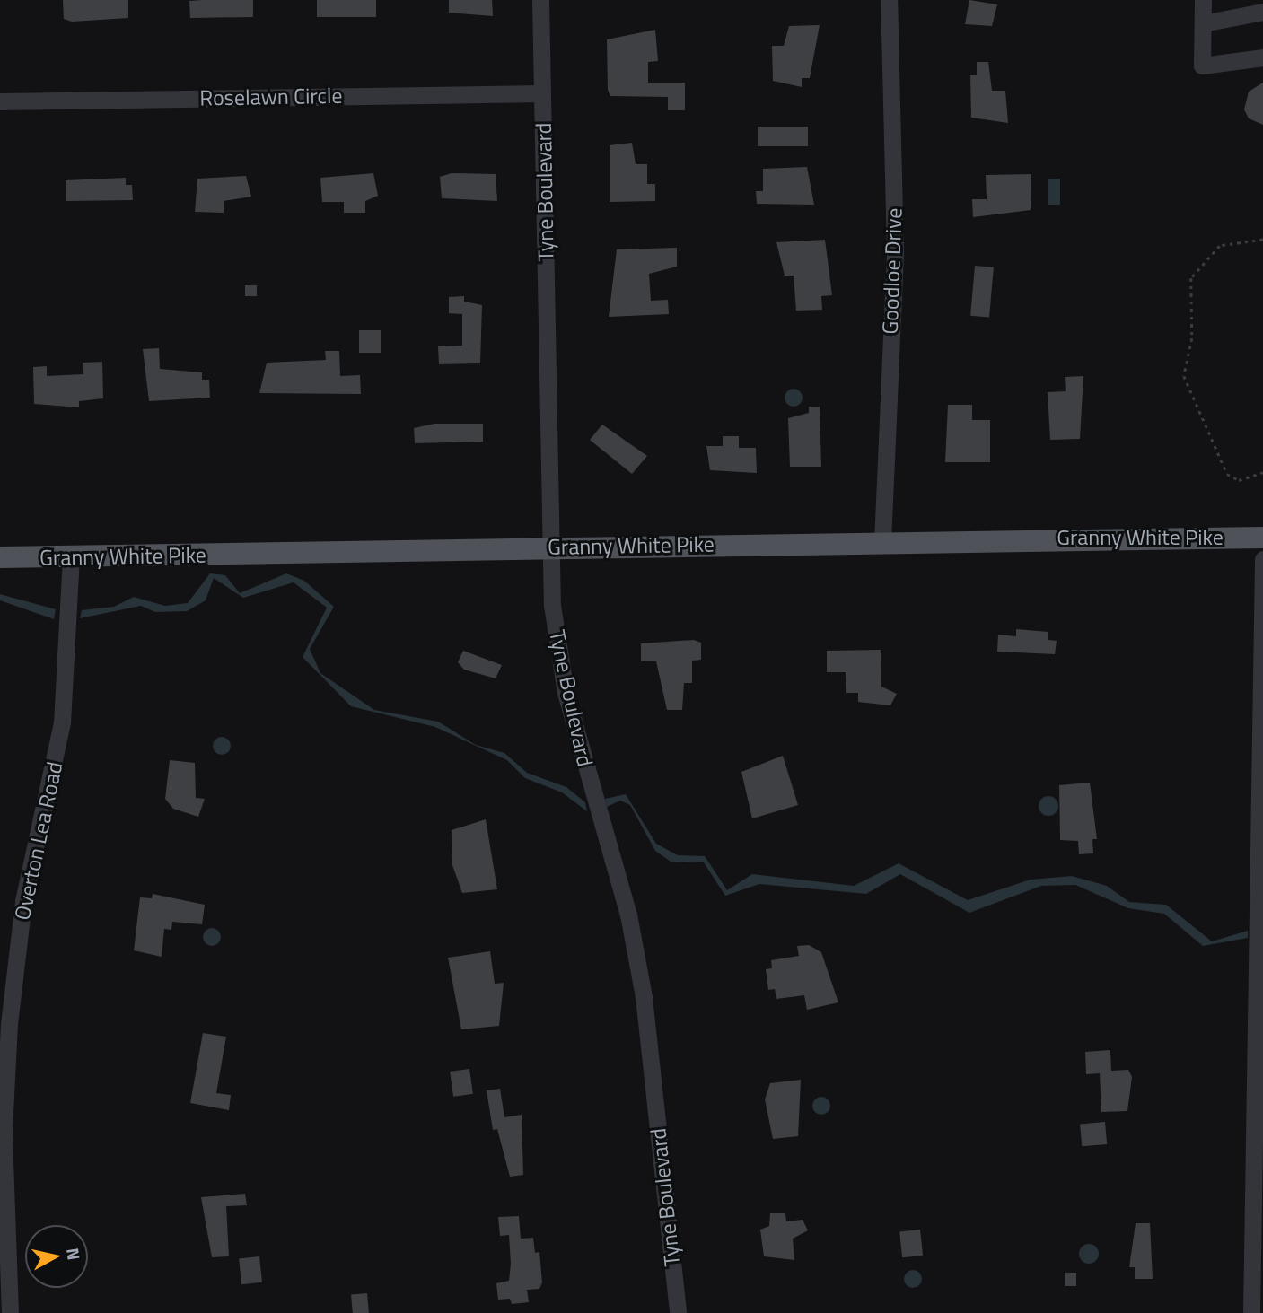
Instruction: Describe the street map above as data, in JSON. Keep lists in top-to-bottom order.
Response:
{
  "streets": {
    "main road": ["Granny White Pike"],
    "street": [
      "Roselawn Circle",
      "Tyne Boulevard",
      "Goodloe Drive",
      "Overton Lea Road"
    ]
  },
  "crossings": [
    ["Roselawn Circle", "Tyne Boulevard"],
    ["Tyne Boulevard", "Granny White Pike"],
    ["Goodloe Drive", "Granny White Pike"],
    ["Granny White Pike", "Overton Lea Road"]
  ],
  "north": "right"
}
